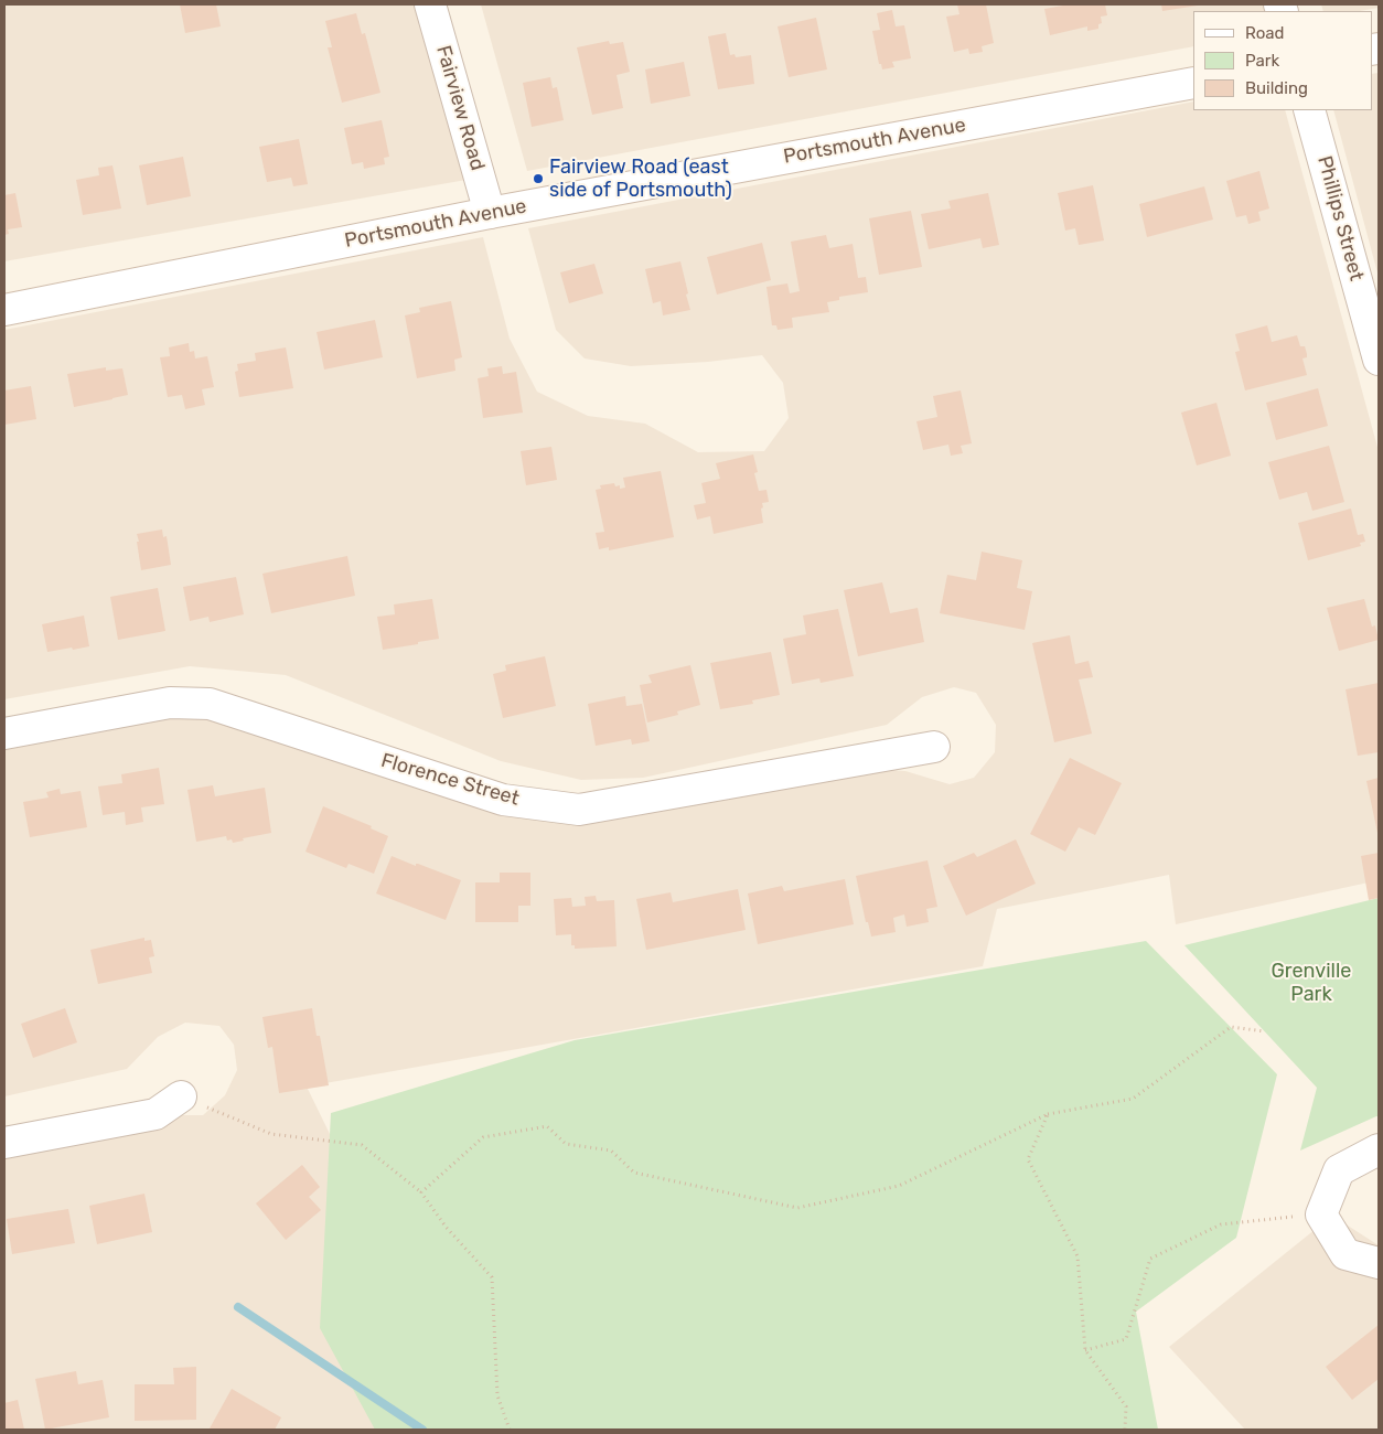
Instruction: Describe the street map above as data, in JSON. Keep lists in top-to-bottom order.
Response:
{
  "streets": {
    "street": [
      "Fairview Road",
      "Portsmouth Avenue",
      "Phillips Street",
      "Florence Street"
    ]
  },
  "crossings": [
    ["Fairview Road", "Portsmouth Avenue"]
  ],
  "parks": ["Grenville Park"],
  "places": ["Fairview Road (east side of Portsmouth)"],
  "legend": ["Road", "Park", "Building"]
}
